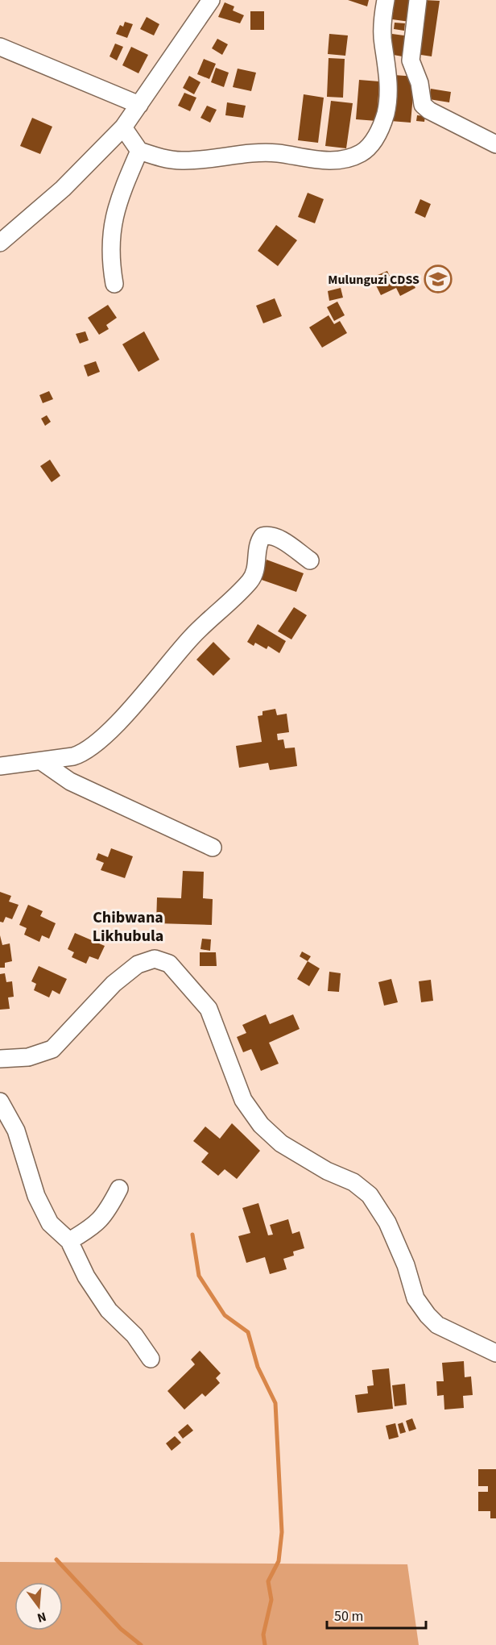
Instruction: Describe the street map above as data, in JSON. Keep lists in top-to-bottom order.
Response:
{
  "districts": ["Chibwana Likhubula"],
  "places": {
    "school or university": ["Mulunguzi CDSS"]
  },
  "scale_bar": "50 m",
  "north": "bottom"
}
